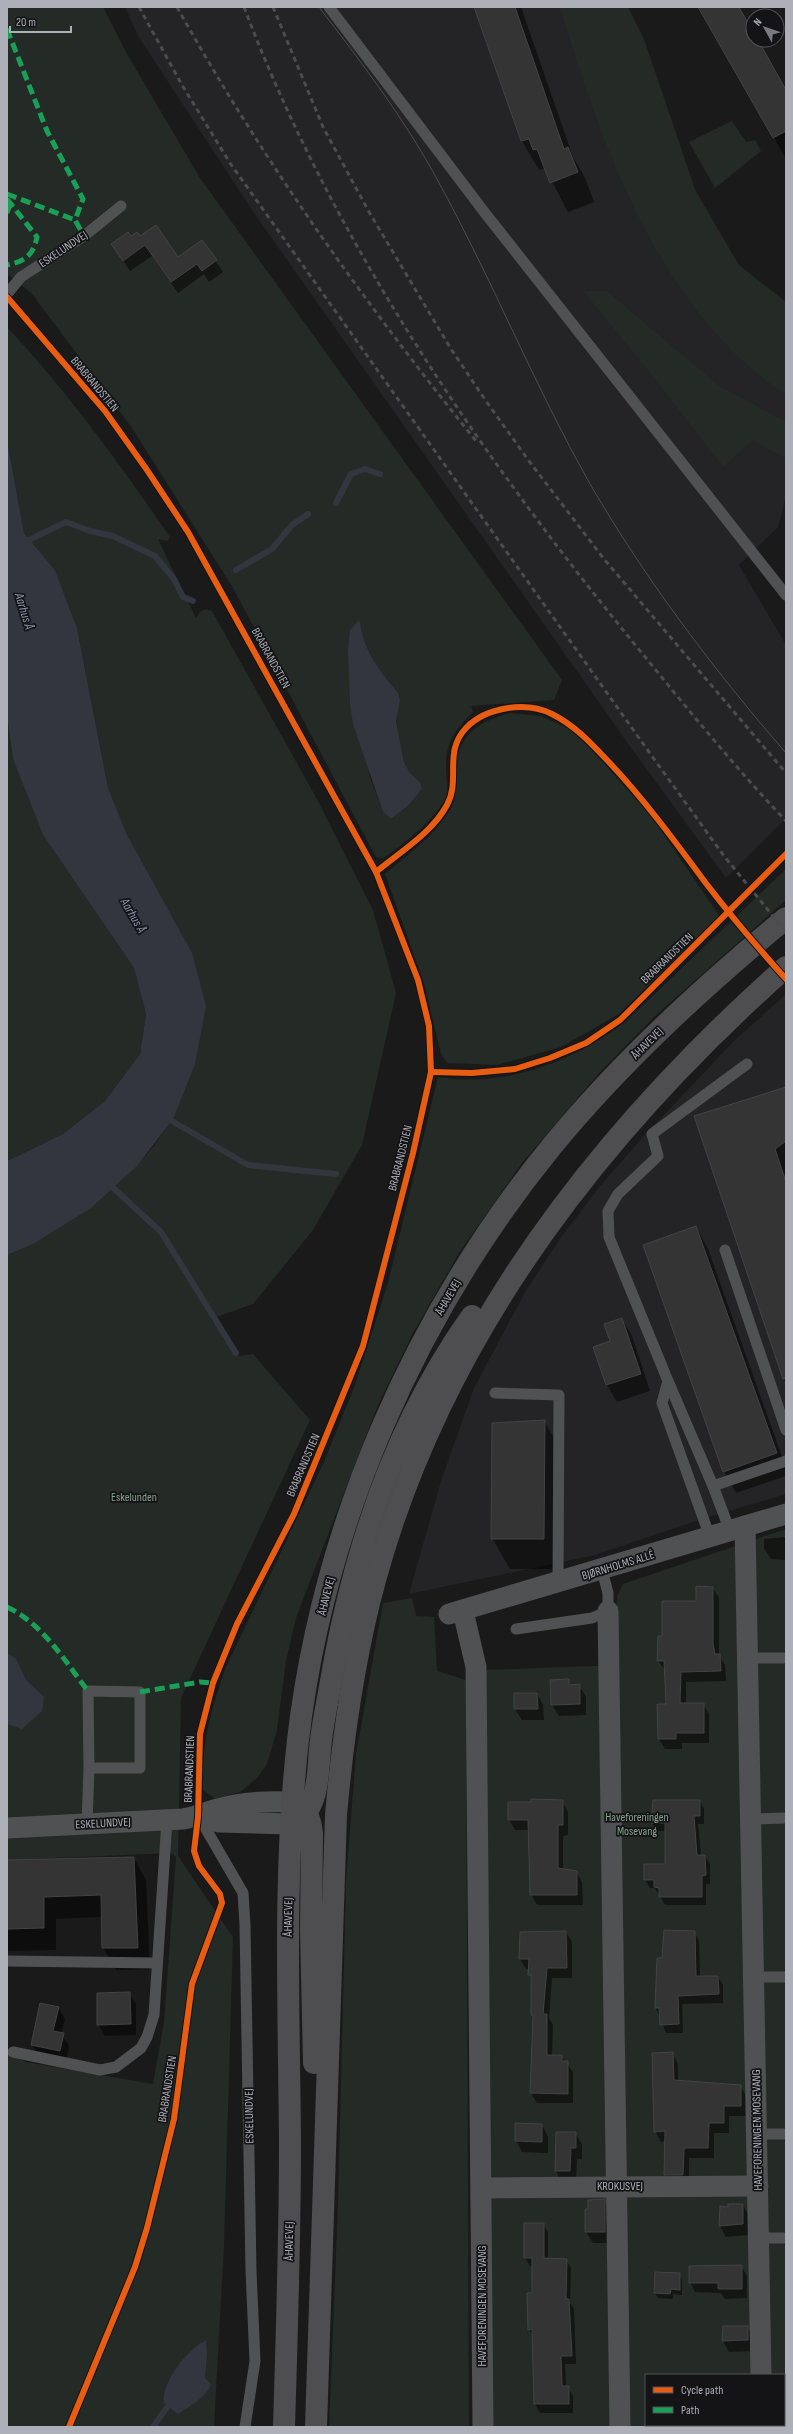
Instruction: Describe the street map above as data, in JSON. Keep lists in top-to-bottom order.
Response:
{
  "streets": {
    "main road": ["ÅHAVEVEJ"],
    "street": [
      "ESKELUNDVEJ",
      "BJØRNHOLMS ALLÉ",
      "HAVEFORENINGEN MOSEVANG",
      "KROKUSVEJ"
    ],
    "cycle path": ["BRABRANDSTIEN"]
  },
  "crossings": [
    ["ESKELUNDVEJ", "ÅHAVEVEJ"],
    ["BJØRNHOLMS ALLÉ", "HAVEFORENINGEN MOSEVANG"],
    ["HAVEFORENINGEN MOSEVANG", "KROKUSVEJ"]
  ],
  "water": ["Aarhus Å"],
  "parks": ["Eskelunden", "Haveforeningen Mosevang"],
  "legend": ["Cycle path", "Path"],
  "scale_bar": "20 m",
  "north": "top left"
}
